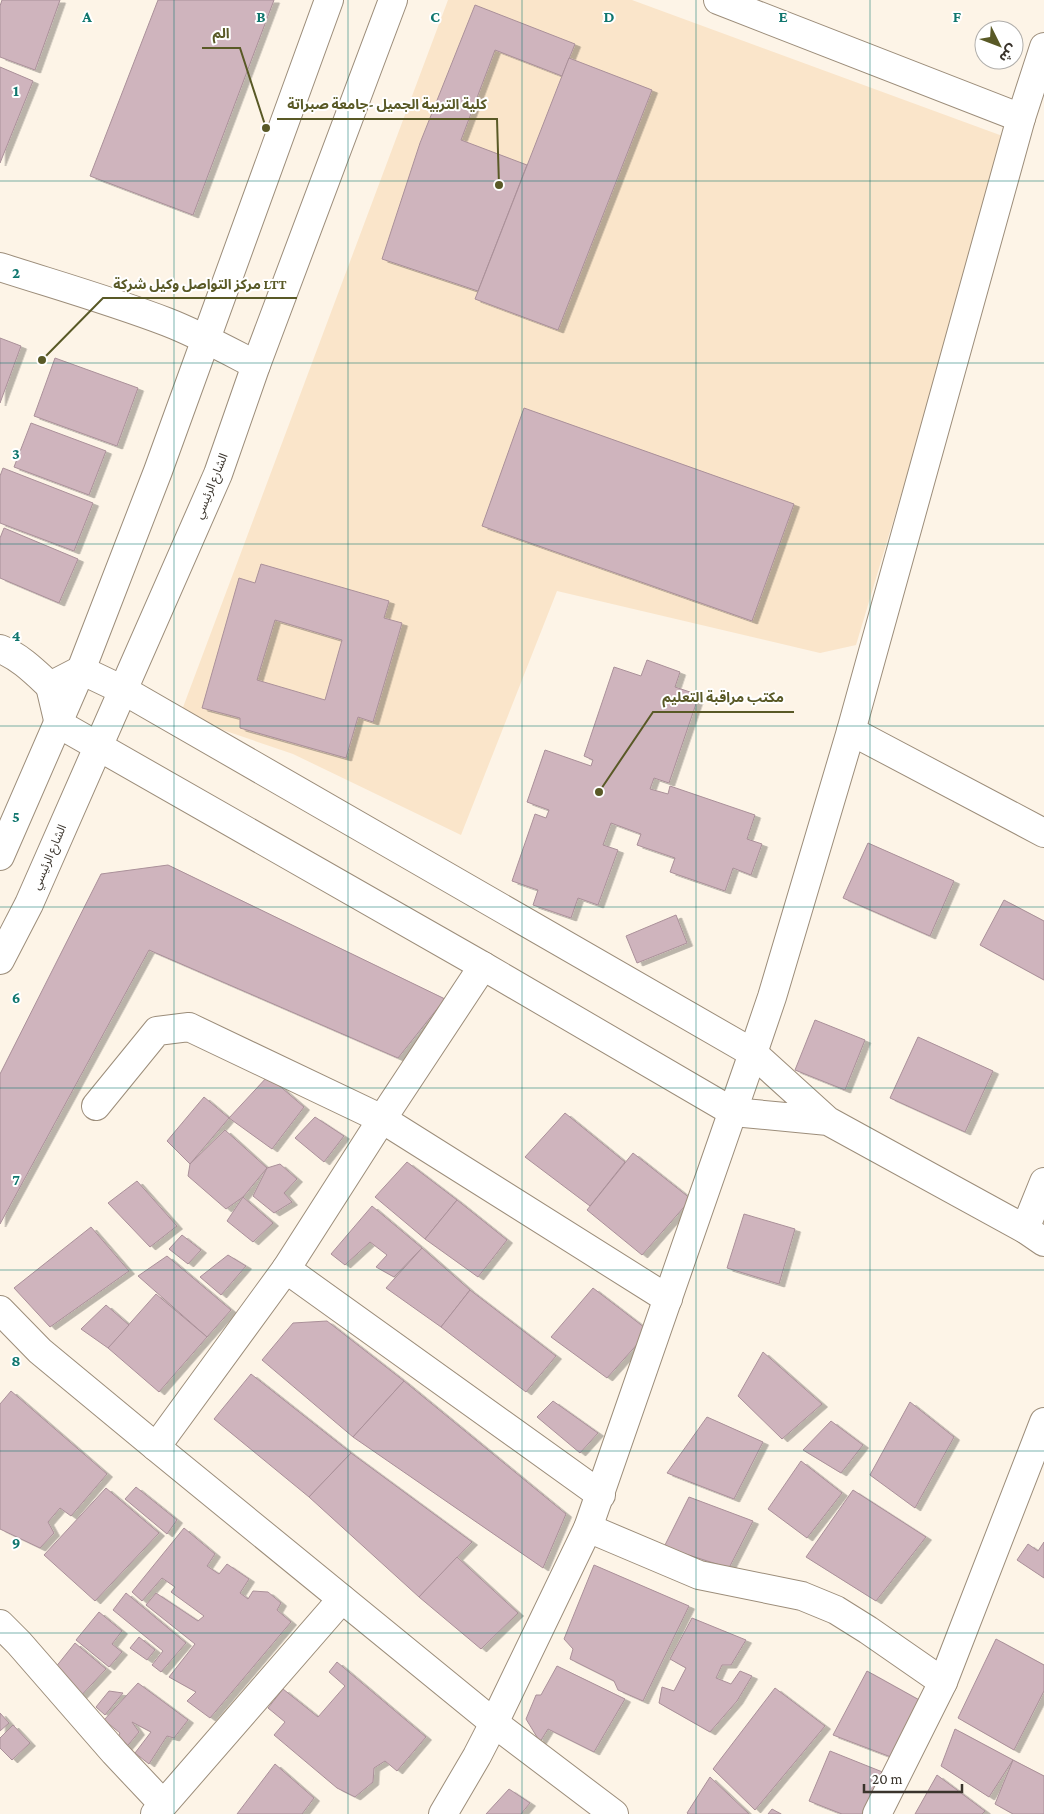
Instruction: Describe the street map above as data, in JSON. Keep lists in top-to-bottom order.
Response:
{
  "streets": {
    "street": ["الشارع الرئيسي"]
  },
  "places": [
    "الم",
    "كلية التربية الجميل -جامعة صبراتة",
    "مركز التواصل وكيل شركة LTT",
    "مكتب مراقبة التعليم"
  ],
  "scale_bar": "20 m",
  "north": "bottom right",
  "grid": {
    "columns": [
      "A",
      "B",
      "C",
      "D",
      "E",
      "F"
    ],
    "rows": [
      "1",
      "2",
      "3",
      "4",
      "5",
      "6",
      "7",
      "8",
      "9"
    ]
  }
}
